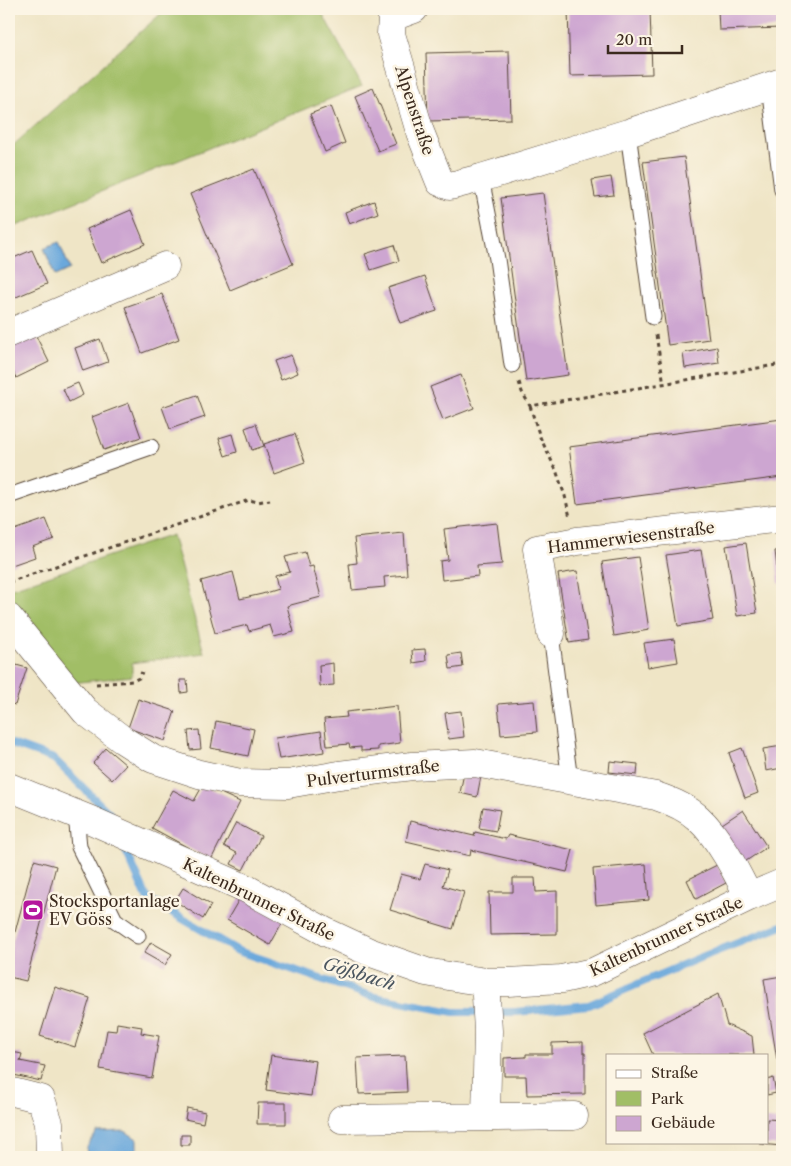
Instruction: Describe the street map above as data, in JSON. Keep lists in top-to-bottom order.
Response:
{
  "streets": {
    "street": [
      "Alpenstraße",
      "Hammerwiesenstraße",
      "Pulverturmstraße",
      "Kaltenbrunner Straße"
    ]
  },
  "crossings": [
    ["Pulverturmstraße", "Kaltenbrunner Straße"]
  ],
  "water": ["Gößbach"],
  "places": {
    "sports": ["Stocksportanlage EV Göss"]
  },
  "legend": ["Straße", "Park", "Gebäude"],
  "scale_bar": "20 m"
}
